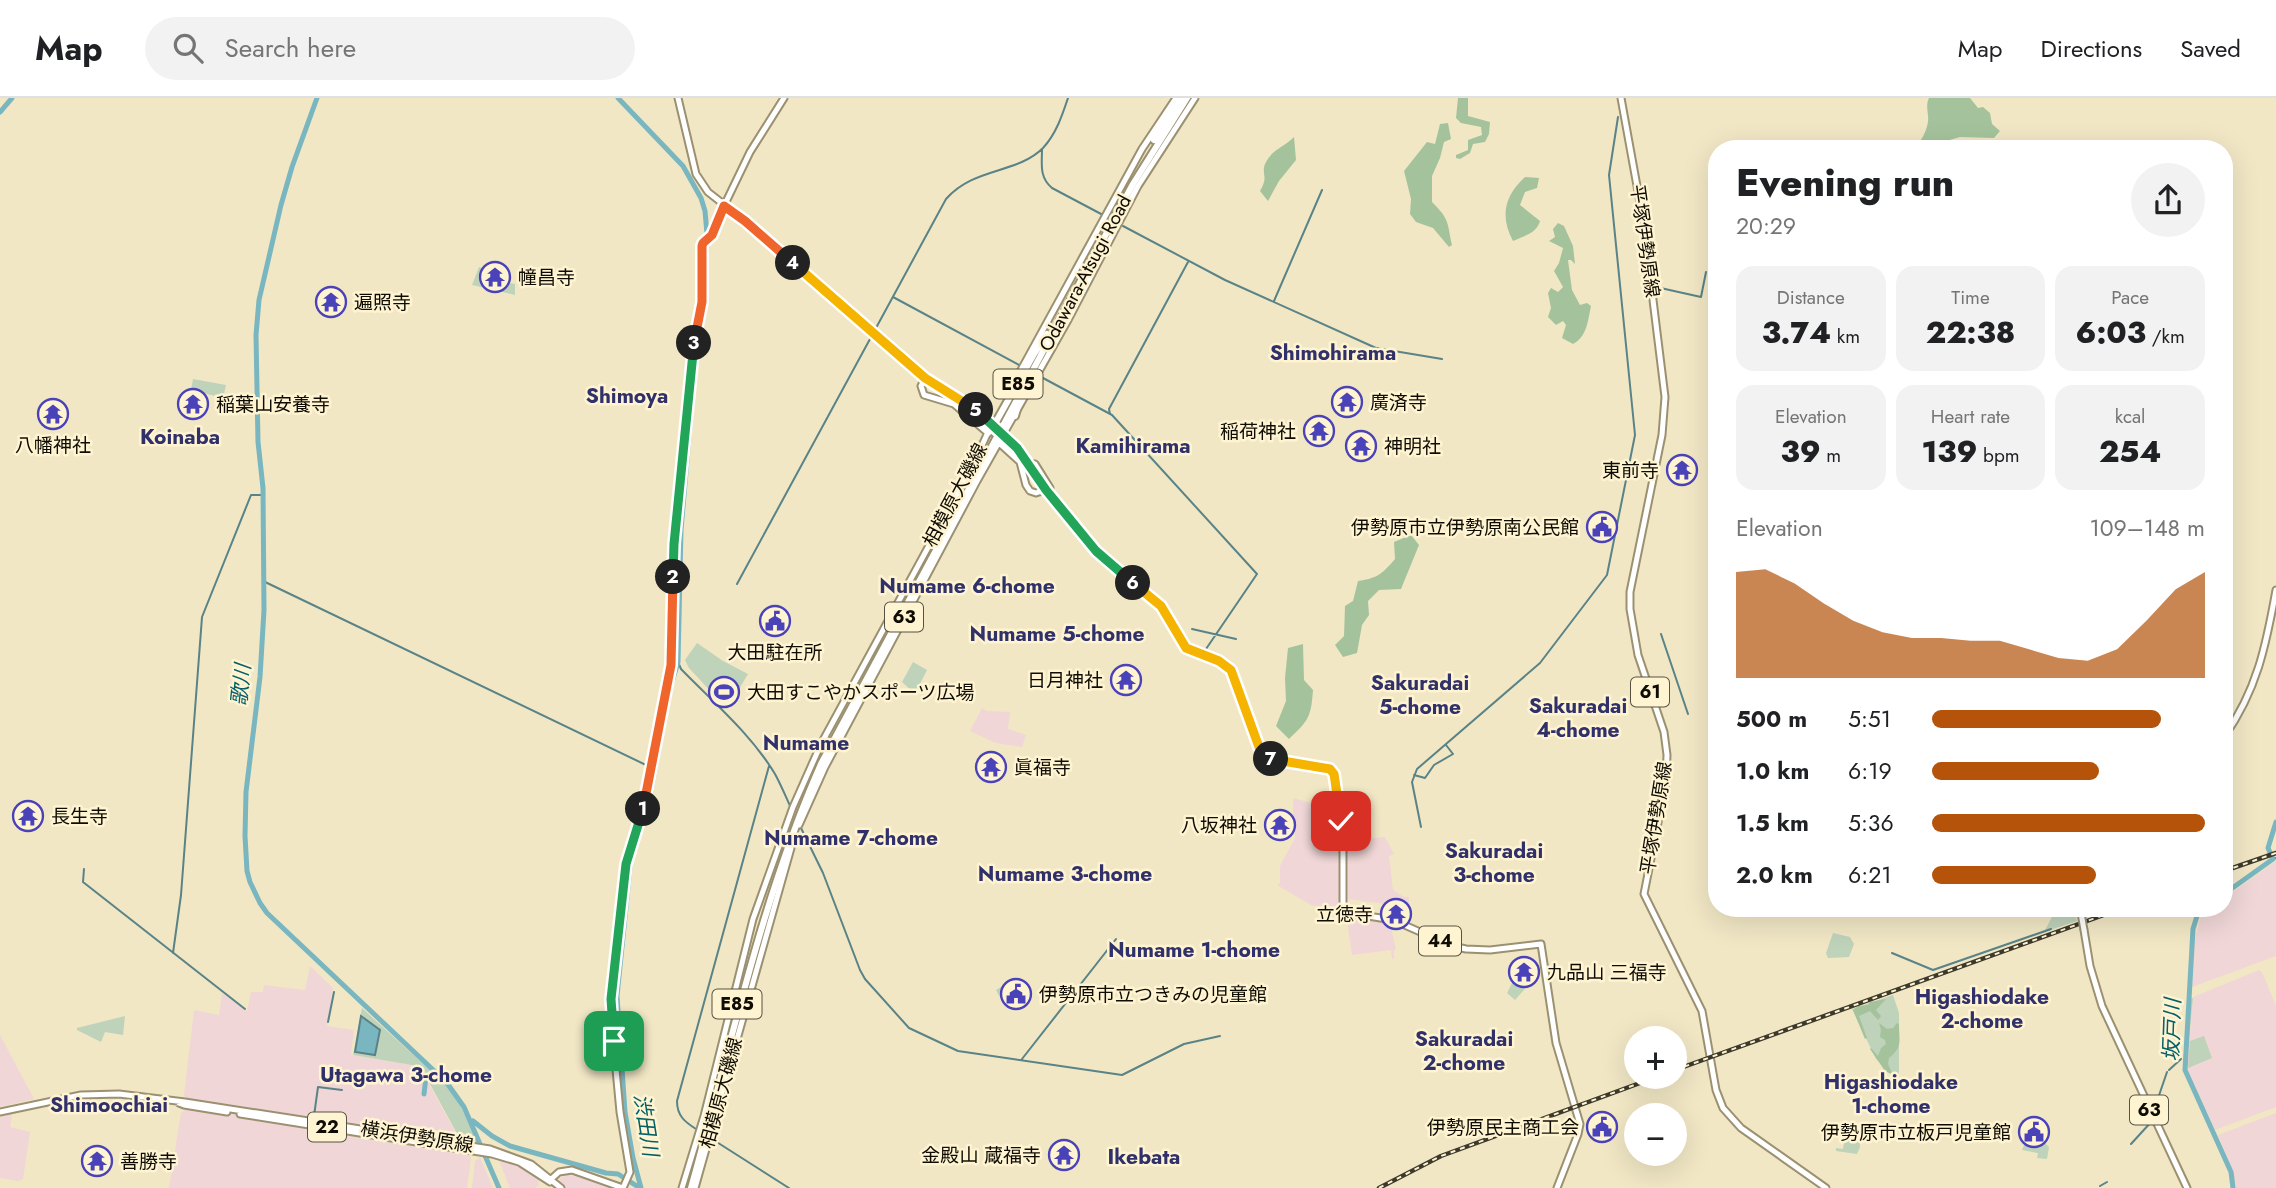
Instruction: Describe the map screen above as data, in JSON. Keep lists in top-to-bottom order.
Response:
{
  "streets": {
    "highway": ["Odawara-Atsugi Road", "E85"],
    "main road": [
      "平塚伊勢原線",
      "相模原大磯線",
      "63",
      "61",
      "44",
      "22",
      "横浜伊勢原線"
    ]
  },
  "crossings": [
    ["Odawara-Atsugi Road", "E85"],
    ["Odawara-Atsugi Road", "相模原大磯線"],
    ["E85", "相模原大磯線"]
  ],
  "districts": [
    "Shimohirama",
    "Shimoya",
    "Koinaba",
    "Kamihirama",
    "Numame 6-chome",
    "Numame 5-chome",
    "Sakuradai 5-chome",
    "Sakuradai 4-chome",
    "Numame",
    "Numame 7-chome",
    "Sakuradai 3-chome",
    "Numame 3-chome",
    "Numame 1-chome",
    "Higashiodake 2-chome",
    "Sakuradai 2-chome",
    "Utagawa 3-chome",
    "Higashiodake 1-chome",
    "Shimoochiai",
    "Ikebata"
  ],
  "water": ["歌川", "坂戸川", "渋田川"],
  "places": {
    "temple": [
      "幢昌寺",
      "遍照寺",
      "廣済寺",
      "稲葉山安養寺",
      "八幡神社",
      "稲荷神社",
      "神明社",
      "東前寺",
      "日月神社",
      "眞福寺",
      "長生寺",
      "八坂神社",
      "立徳寺",
      "九品山 三福寺",
      "金殿山 蔵福寺",
      "善勝寺"
    ],
    "public building": [
      "伊勢原市立伊勢原南公民館",
      "大田駐在所",
      "伊勢原市立つきみの児童館",
      "伊勢原民主商工会",
      "伊勢原市立板戸児童館"
    ],
    "sports": ["大田すこやかスポーツ広場"]
  },
  "page": {
    "header": "Map",
    "search": "Search here",
    "nav": ["Map", "Directions", "Saved"],
    "heading": ["Evening run", "20:29"],
    "pins": [
      "4",
      "3",
      "5",
      "2",
      "6",
      "7",
      "1"
    ],
    "stats": [
      ["Distance", "3.74 km"],
      ["Time", "22:38"],
      ["Pace", "6:03 /km"],
      ["Elevation", "39 m"],
      ["Heart rate", "139 bpm"],
      ["kcal", "254"]
    ],
    "chart": ["Elevation", "109–148 m"],
    "list": [
      {
        "name": "500 m",
        "note": "5:51"
      },
      {
        "name": "1.0 km",
        "note": "6:19"
      },
      {
        "name": "1.5 km",
        "note": "5:36"
      },
      {
        "name": "2.0 km",
        "note": "6:21"
      }
    ],
    "map_buttons": ["+", "−"]
  }
}
